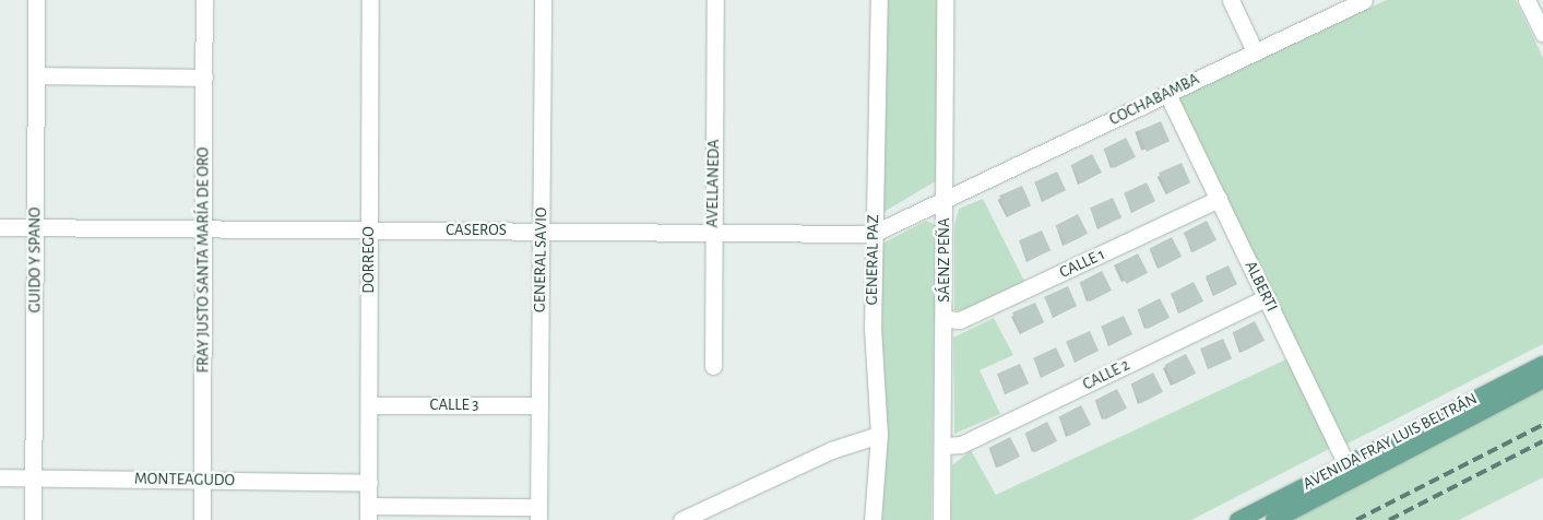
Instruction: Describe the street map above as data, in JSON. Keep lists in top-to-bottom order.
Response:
{
  "streets": {
    "main road": ["AVENIDA FRAY LUIS BELTRÁN"],
    "street": [
      "COCHABAMBA",
      "AVELLANEDA",
      "CASEROS",
      "GUIDO Y SPANO",
      "FRAY JUSTO SANTA MARÍA DE ORO",
      "DORREGO",
      "GENERAL SAVIO",
      "GENERAL PAZ",
      "SÁENZ PEÑA",
      "CALLE 1",
      "ALBERTI",
      "CALLE 2",
      "CALLE 3",
      "MONTEAGUDO"
    ]
  },
  "crossings": [
    ["COCHABAMBA", "CASEROS"],
    ["COCHABAMBA", "SÁENZ PEÑA"],
    ["COCHABAMBA", "ALBERTI"],
    ["AVELLANEDA", "CASEROS"],
    ["CASEROS", "GUIDO Y SPANO"],
    ["CASEROS", "FRAY JUSTO SANTA MARÍA DE ORO"],
    ["CASEROS", "DORREGO"],
    ["CASEROS", "GENERAL SAVIO"],
    ["CASEROS", "GENERAL PAZ"],
    ["CASEROS", "SÁENZ PEÑA"],
    ["GUIDO Y SPANO", "MONTEAGUDO"],
    ["FRAY JUSTO SANTA MARÍA DE ORO", "MONTEAGUDO"],
    ["DORREGO", "CALLE 3"],
    ["DORREGO", "MONTEAGUDO"],
    ["GENERAL SAVIO", "CALLE 3"],
    ["SÁENZ PEÑA", "CALLE 1"],
    ["SÁENZ PEÑA", "CALLE 2"],
    ["CALLE 1", "ALBERTI"],
    ["ALBERTI", "CALLE 2"],
    ["ALBERTI", "AVENIDA FRAY LUIS BELTRÁN"]
  ]
}
